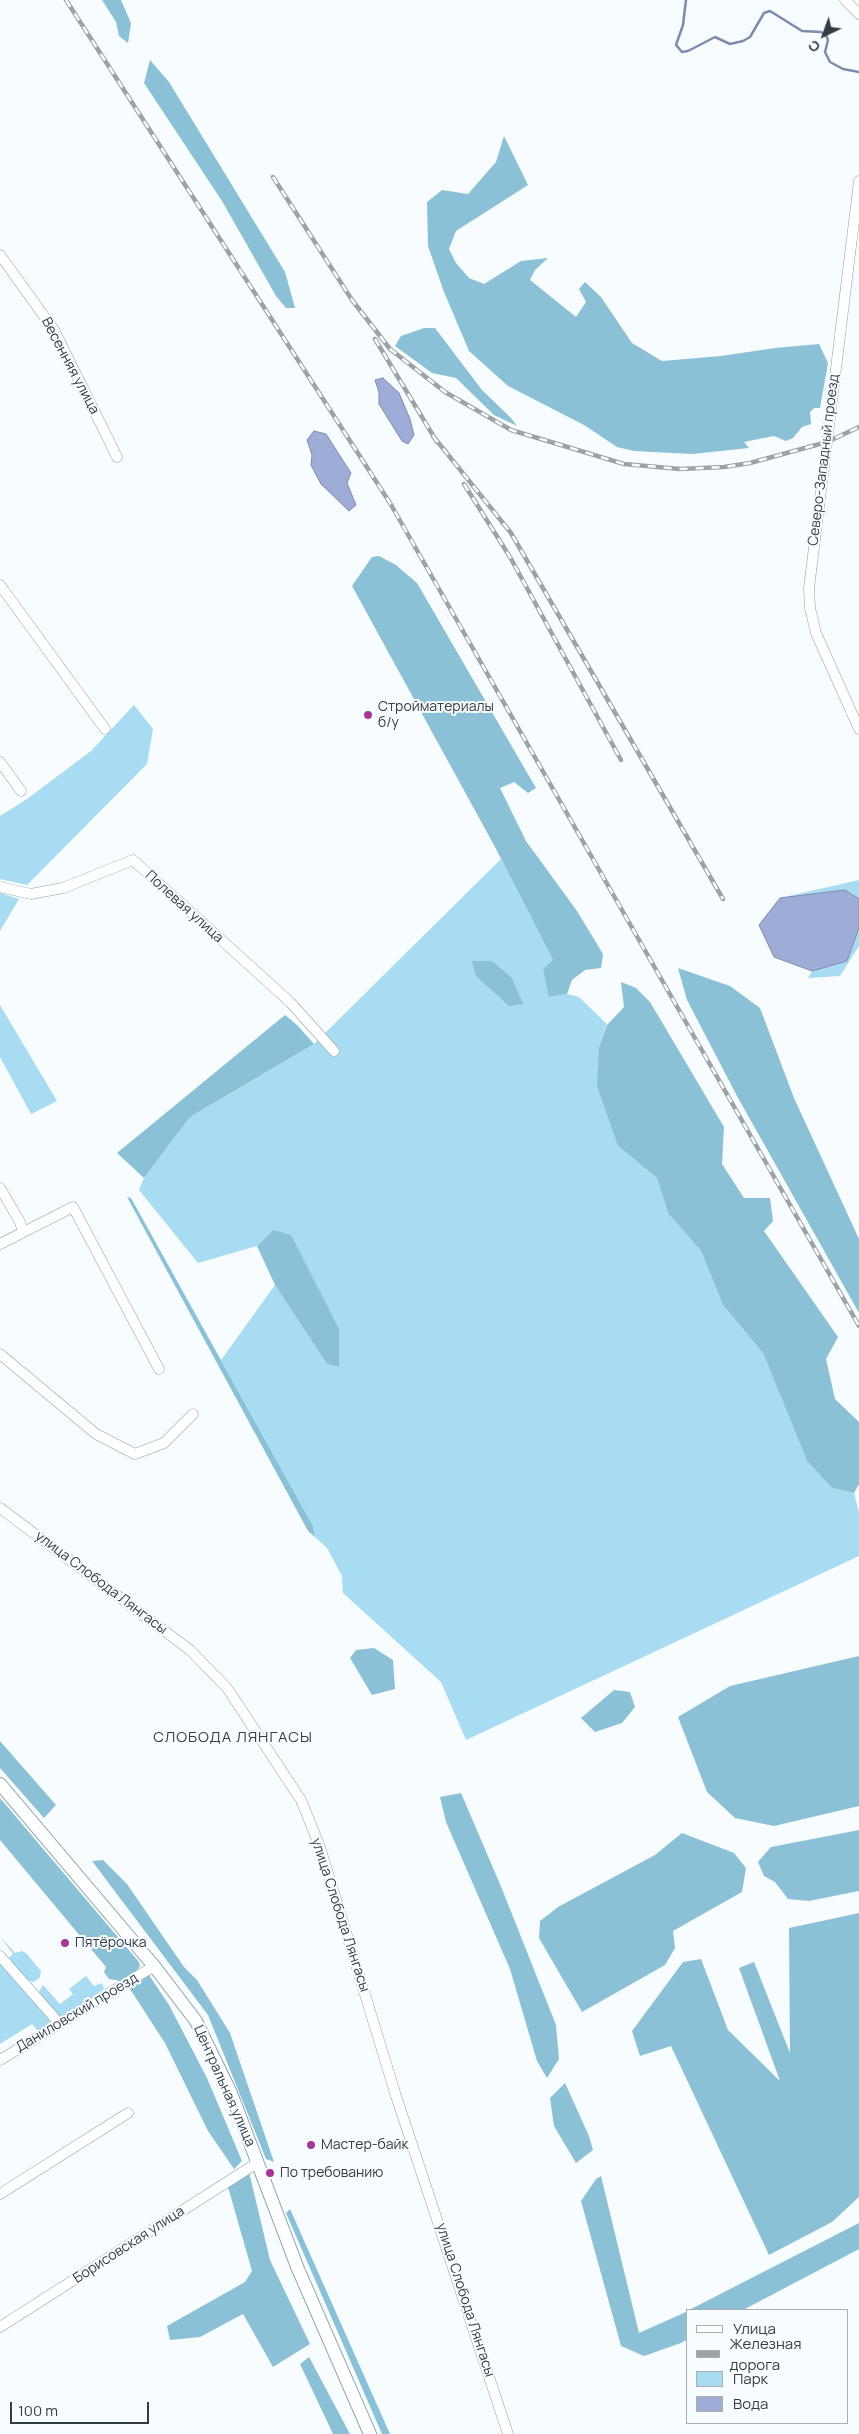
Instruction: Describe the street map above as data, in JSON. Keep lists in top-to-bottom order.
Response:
{
  "streets": {
    "street": [
      "Весенняя улица",
      "Северо-Западный проезд",
      "Полевая улица",
      "улица Слобода Лянгасы",
      "Даниловский проезд",
      "Центральная улица",
      "Борисовская улица"
    ]
  },
  "crossings": [
    ["Даниловский проезд", "Центральная улица"],
    ["Центральная улица", "Борисовская улица"]
  ],
  "districts": ["СЛОБОДА ЛЯНГАСЫ"],
  "places": [
    "Стройматериалы б/у",
    "Пятёрочка",
    "Мастер-байк",
    "По требованию"
  ],
  "legend": [
    "Улица",
    "Железная дорога",
    "Парк",
    "Вода"
  ],
  "scale_bar": "100 m",
  "north": "bottom left"
}
